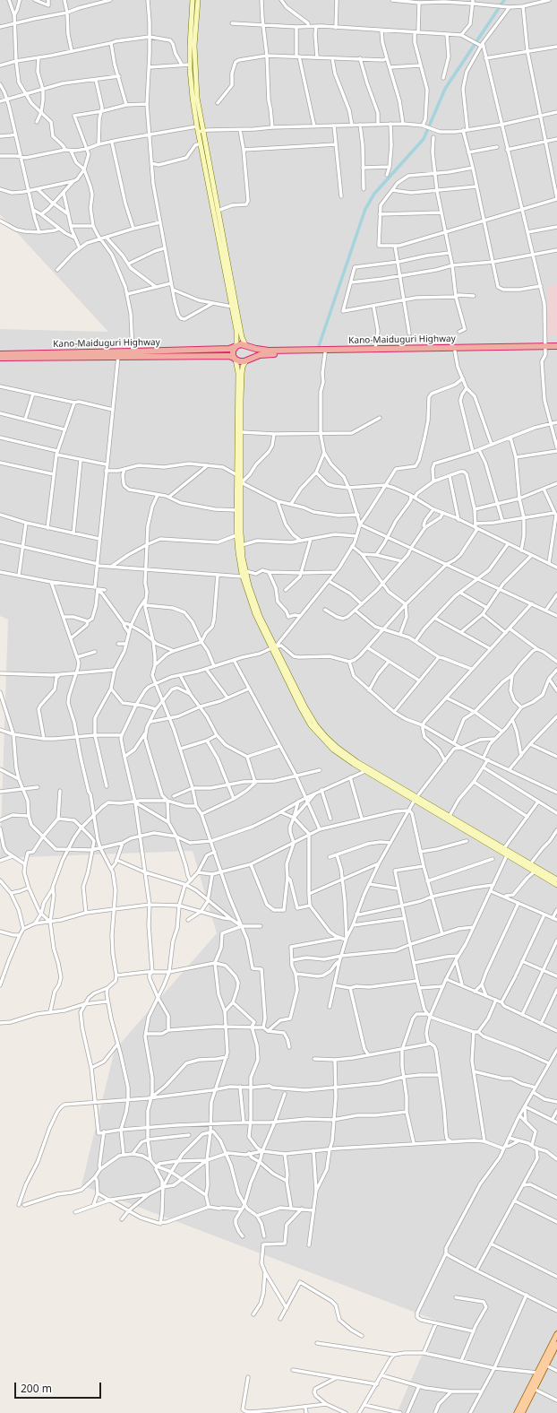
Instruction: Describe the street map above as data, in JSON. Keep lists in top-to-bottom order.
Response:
{
  "streets": {
    "highway": ["Kano-Maiduguri Highway"]
  },
  "scale_bar": "200 m"
}
